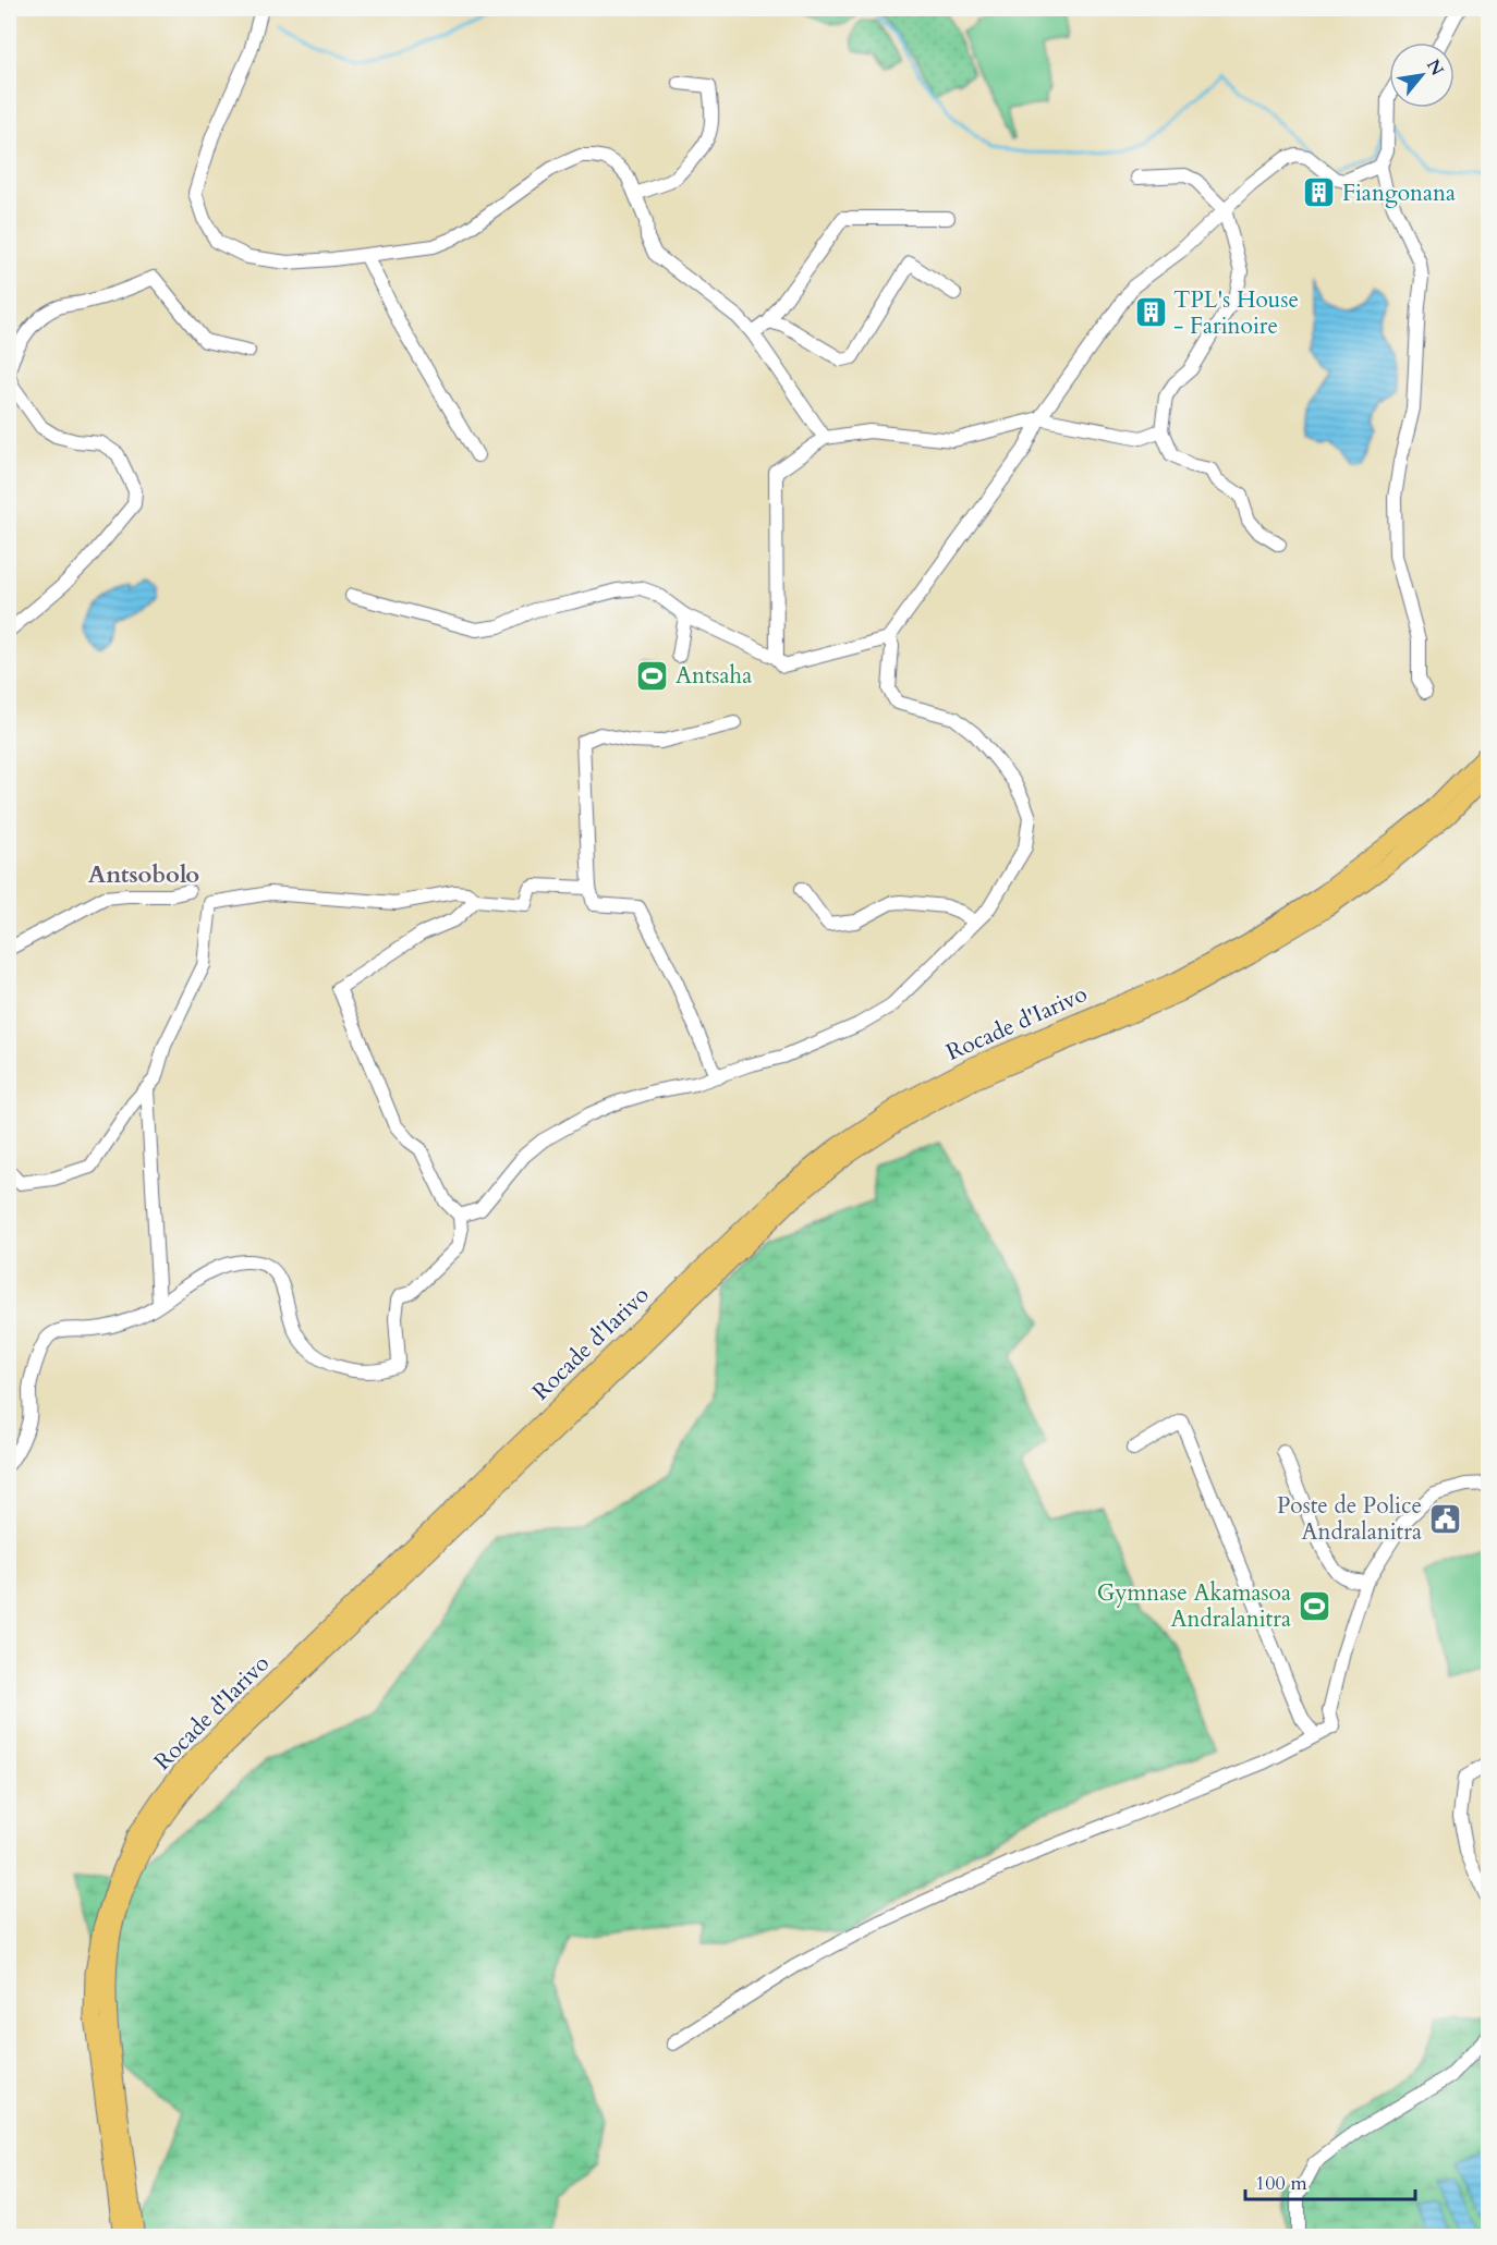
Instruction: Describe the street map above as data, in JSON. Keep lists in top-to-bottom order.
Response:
{
  "streets": {
    "main road": ["Rocade d'Iarivo"]
  },
  "districts": ["Antsobolo"],
  "places": {
    "building": ["Fiangonana", "TPL's House - Farinoire"],
    "sports": ["Antsaha", "Gymnase Akamasoa Andralanitra"],
    "public building": ["Poste de Police Andralanitra"]
  },
  "scale_bar": "100 m",
  "north": "top right"
}
